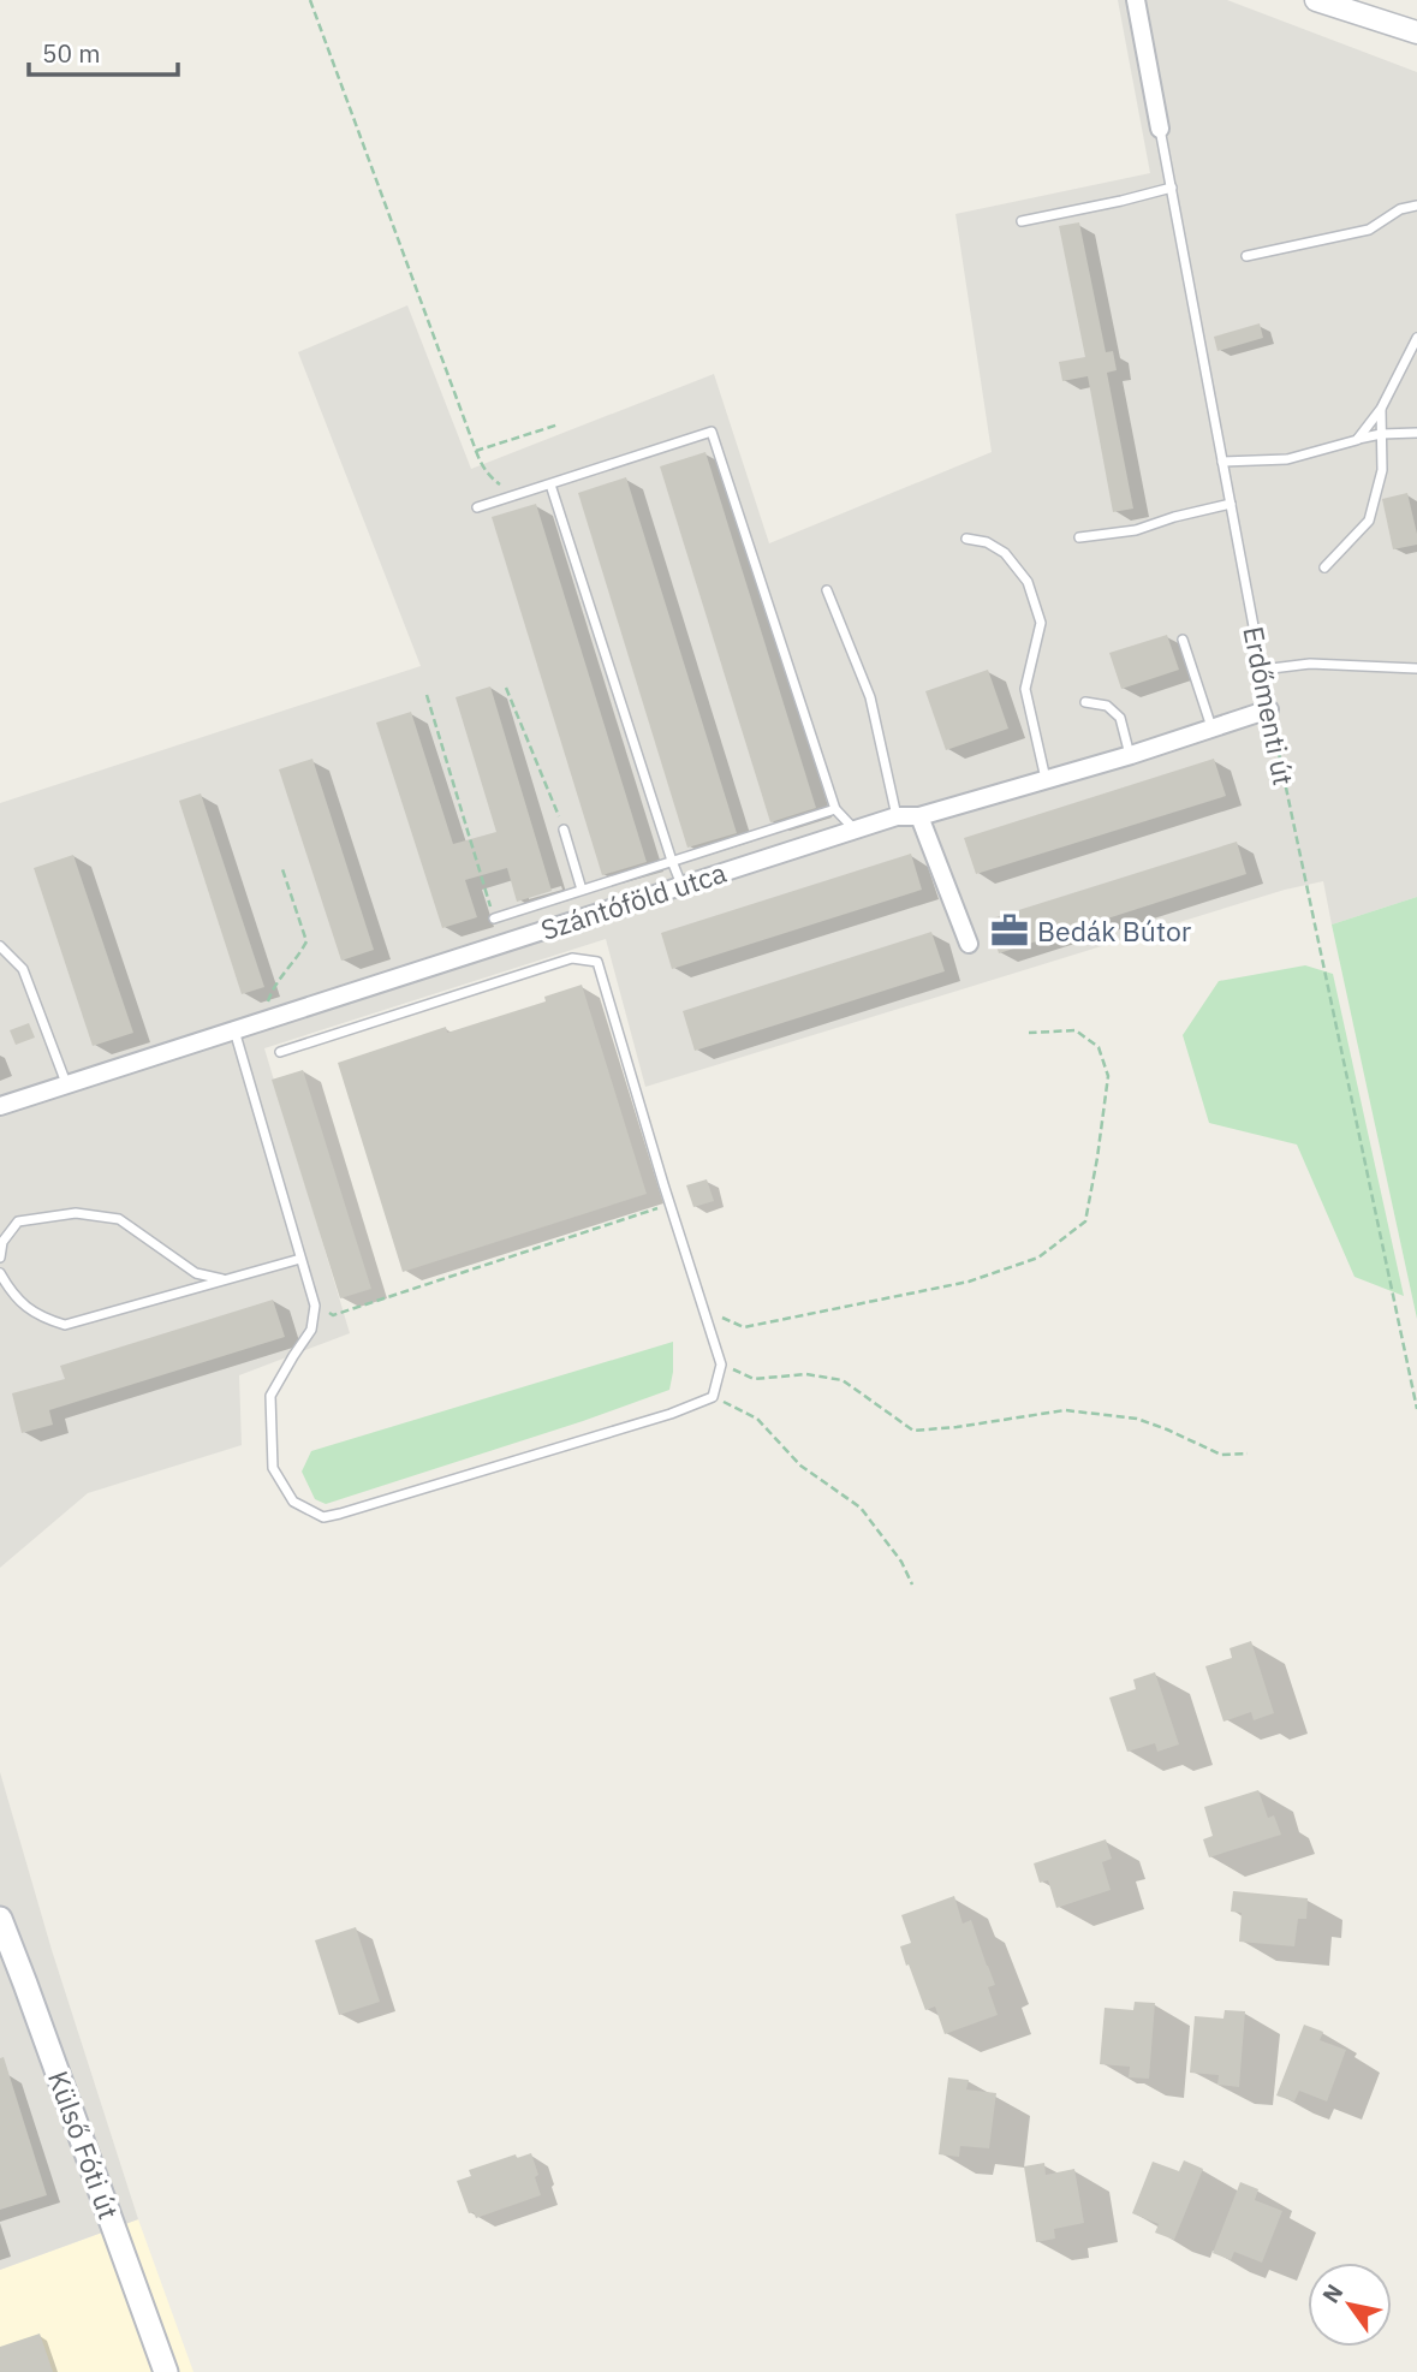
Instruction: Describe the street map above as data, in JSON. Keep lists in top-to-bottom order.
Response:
{
  "streets": {
    "main road": ["Külső Fóti út"],
    "street": ["Erdőmenti út", "Szántóföld utca"]
  },
  "crossings": [
    ["Erdőmenti út", "Szántóföld utca"]
  ],
  "places": {
    "office": ["Bedák Bútor"]
  },
  "scale_bar": "50 m",
  "north": "top left"
}
